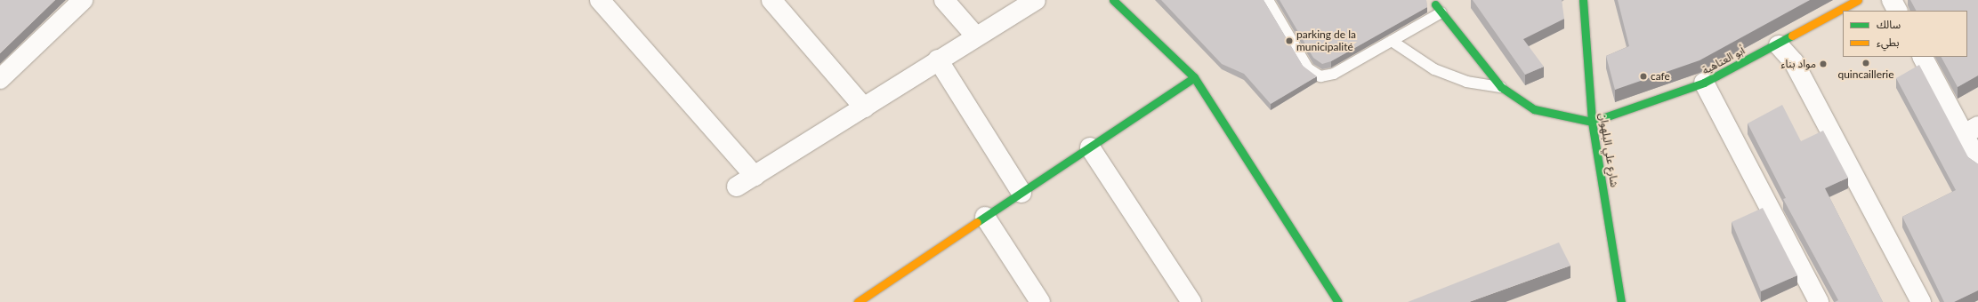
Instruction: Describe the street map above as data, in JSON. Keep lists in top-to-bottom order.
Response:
{
  "streets": {
    "street": ["أبو العتاهية", "شارع علي البلهوان"]
  },
  "crossings": [
    ["أبو العتاهية", "شارع علي البلهوان"]
  ],
  "places": [
    "parking de la municipalité",
    "quincaillerie",
    "مواد بناء",
    "cafe"
  ],
  "legend": ["سالك", "بطيء"]
}
